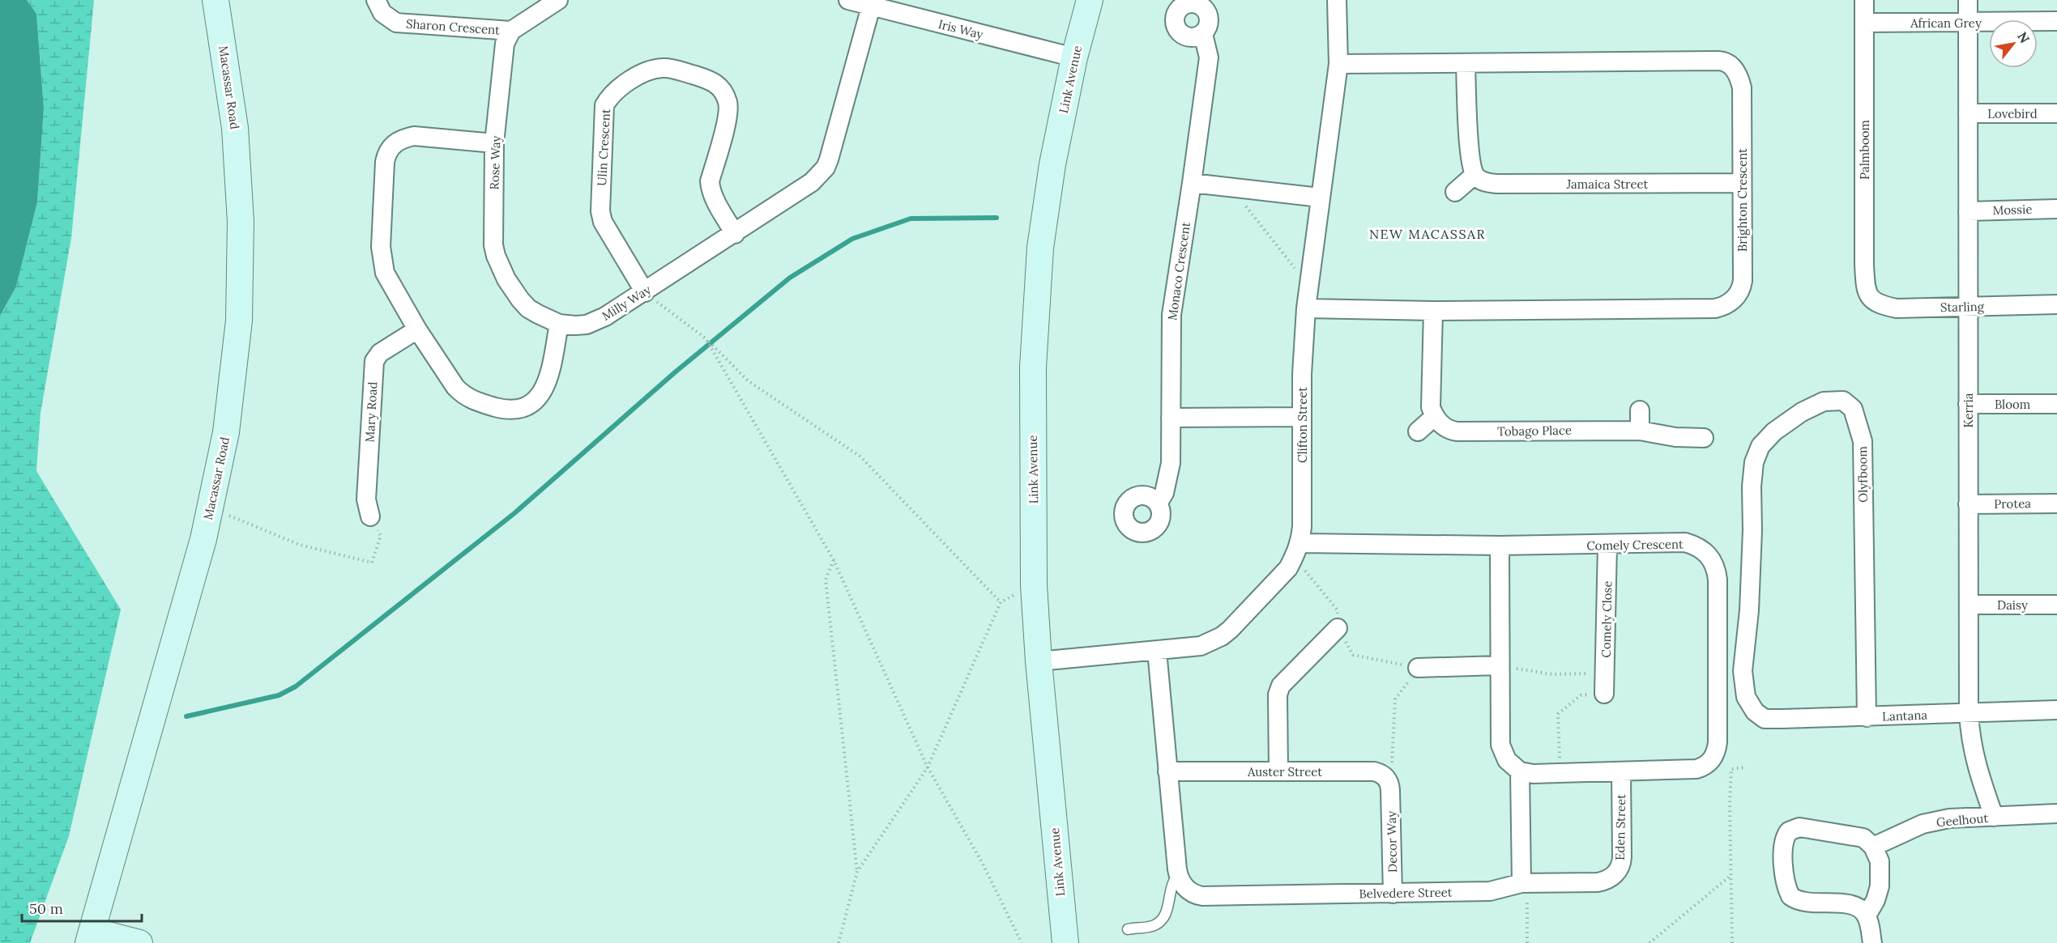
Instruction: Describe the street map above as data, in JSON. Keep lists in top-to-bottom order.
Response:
{
  "streets": {
    "street": [
      "African Grey",
      "Sharon Crescent",
      "Iris Way",
      "Link Avenue",
      "Macassar Road",
      "Lovebird",
      "Ulin Crescent",
      "Palmboom",
      "Rose Way",
      "Jamaica Street",
      "Brighton Crescent",
      "Mossie",
      "Monaco Crescent",
      "Milly Way",
      "Starling",
      "Bloom",
      "Kerria",
      "Mary Road",
      "Clifton Street",
      "Tobago Place",
      "Olyfboom",
      "Protea",
      "Comely Crescent",
      "Daisy",
      "Comely Close",
      "Lantana",
      "Auster Street",
      "Geelhout",
      "Eden Street",
      "Decor Way",
      "Belvedere Street"
    ]
  },
  "crossings": [
    ["African Grey", "Palmboom"],
    ["African Grey", "Kerria"],
    ["Sharon Crescent", "Rose Way"],
    ["Iris Way", "Link Avenue"],
    ["Iris Way", "Milly Way"],
    ["Lovebird", "Kerria"],
    ["Ulin Crescent", "Milly Way"],
    ["Palmboom", "Starling"],
    ["Rose Way", "Milly Way"],
    ["Jamaica Street", "Brighton Crescent"],
    ["Brighton Crescent", "Clifton Street"],
    ["Mossie", "Kerria"],
    ["Starling", "Kerria"],
    ["Bloom", "Kerria"],
    ["Kerria", "Protea"],
    ["Kerria", "Daisy"],
    ["Kerria", "Lantana"],
    ["Kerria", "Geelhout"],
    ["Clifton Street", "Comely Crescent"],
    ["Olyfboom", "Lantana"],
    ["Comely Crescent", "Comely Close"],
    ["Comely Crescent", "Eden Street"],
    ["Auster Street", "Decor Way"],
    ["Eden Street", "Belvedere Street"],
    ["Decor Way", "Belvedere Street"]
  ],
  "districts": ["NEW MACASSAR"],
  "scale_bar": "50 m",
  "north": "top right"
}
